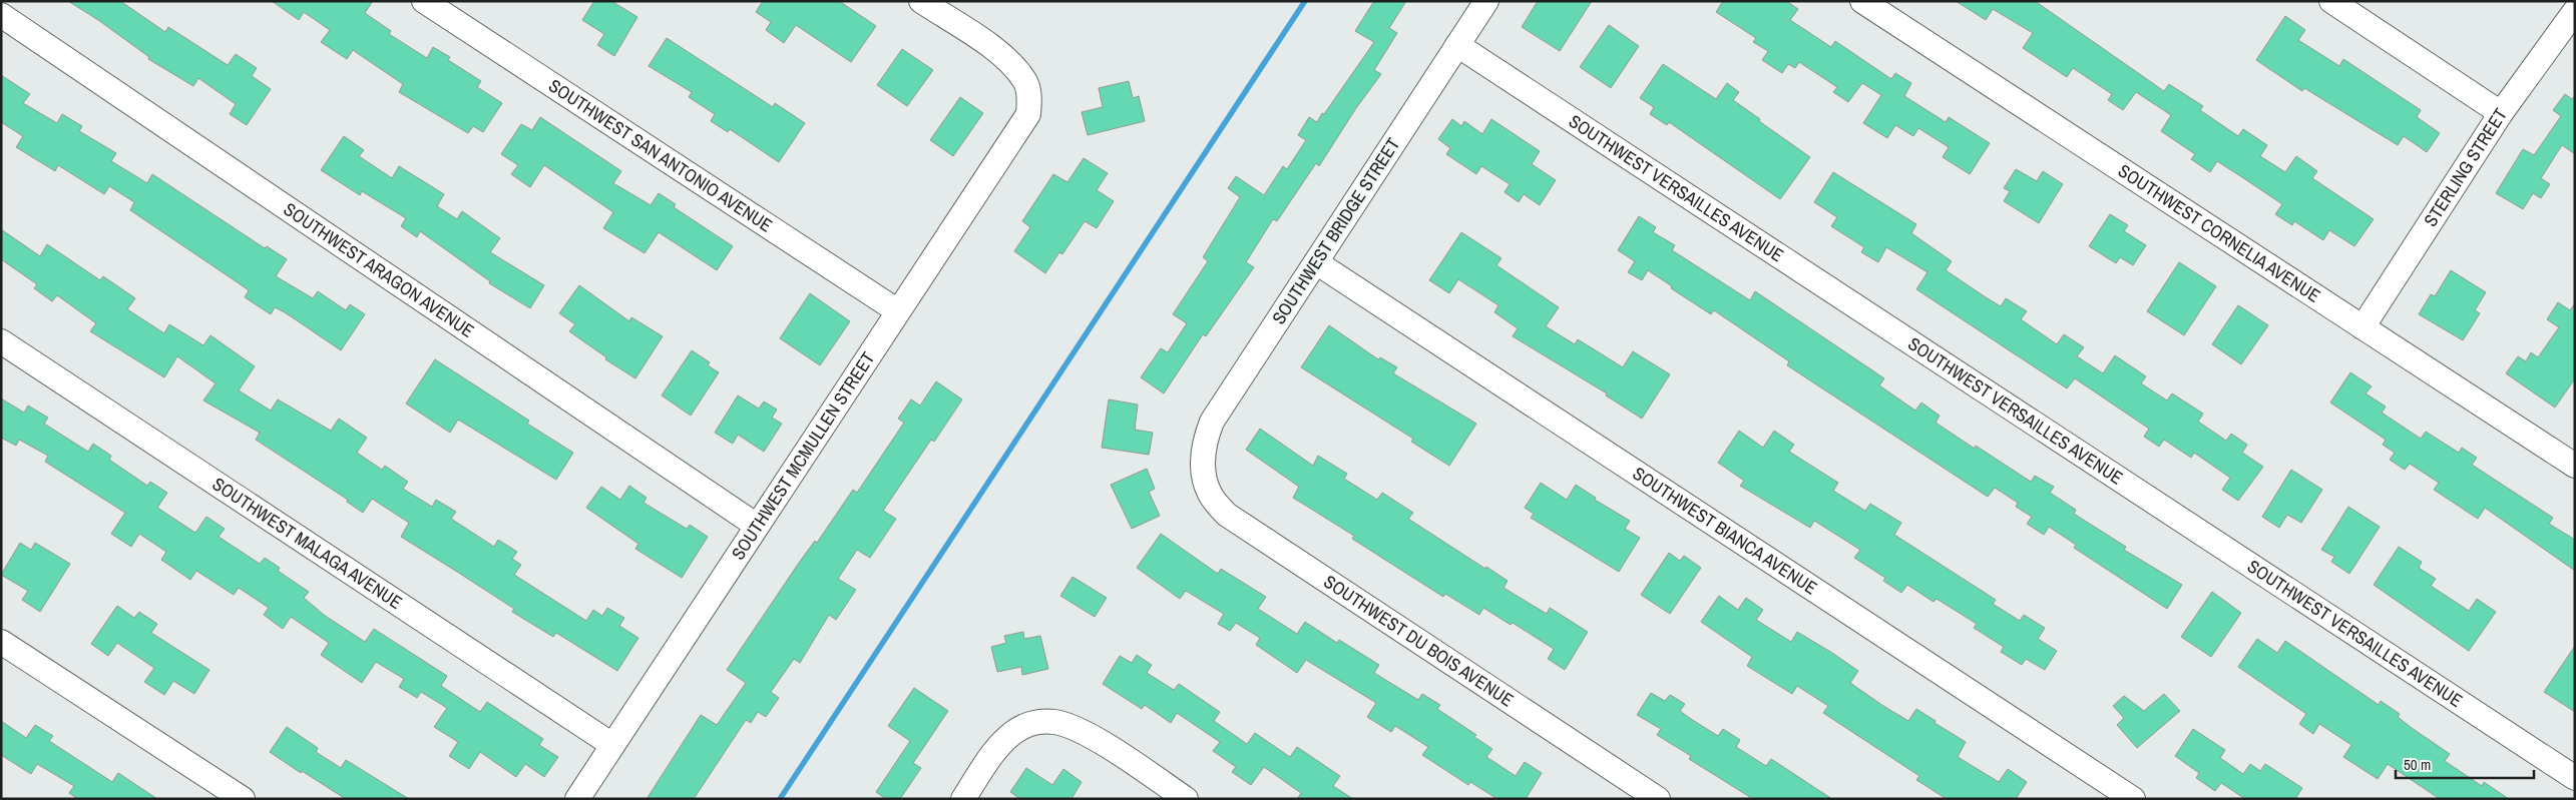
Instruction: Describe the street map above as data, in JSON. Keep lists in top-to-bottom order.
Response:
{
  "streets": {
    "street": [
      "SOUTHWEST SAN ANTONIO AVENUE",
      "STERLING STREET",
      "SOUTHWEST VERSAILLES AVENUE",
      "SOUTHWEST BRIDGE STREET",
      "SOUTHWEST CORNELIA AVENUE",
      "SOUTHWEST ARAGON AVENUE",
      "SOUTHWEST MCMULLEN STREET",
      "SOUTHWEST BIANCA AVENUE",
      "SOUTHWEST MALAGA AVENUE",
      "SOUTHWEST DU BOIS AVENUE"
    ]
  },
  "crossings": [
    ["SOUTHWEST SAN ANTONIO AVENUE", "SOUTHWEST MCMULLEN STREET"],
    ["STERLING STREET", "SOUTHWEST CORNELIA AVENUE"],
    ["SOUTHWEST VERSAILLES AVENUE", "SOUTHWEST BRIDGE STREET"],
    ["SOUTHWEST BRIDGE STREET", "SOUTHWEST BIANCA AVENUE"],
    ["SOUTHWEST BRIDGE STREET", "SOUTHWEST DU BOIS AVENUE"],
    ["SOUTHWEST ARAGON AVENUE", "SOUTHWEST MCMULLEN STREET"],
    ["SOUTHWEST MCMULLEN STREET", "SOUTHWEST MALAGA AVENUE"]
  ],
  "scale_bar": "50 m"
}
